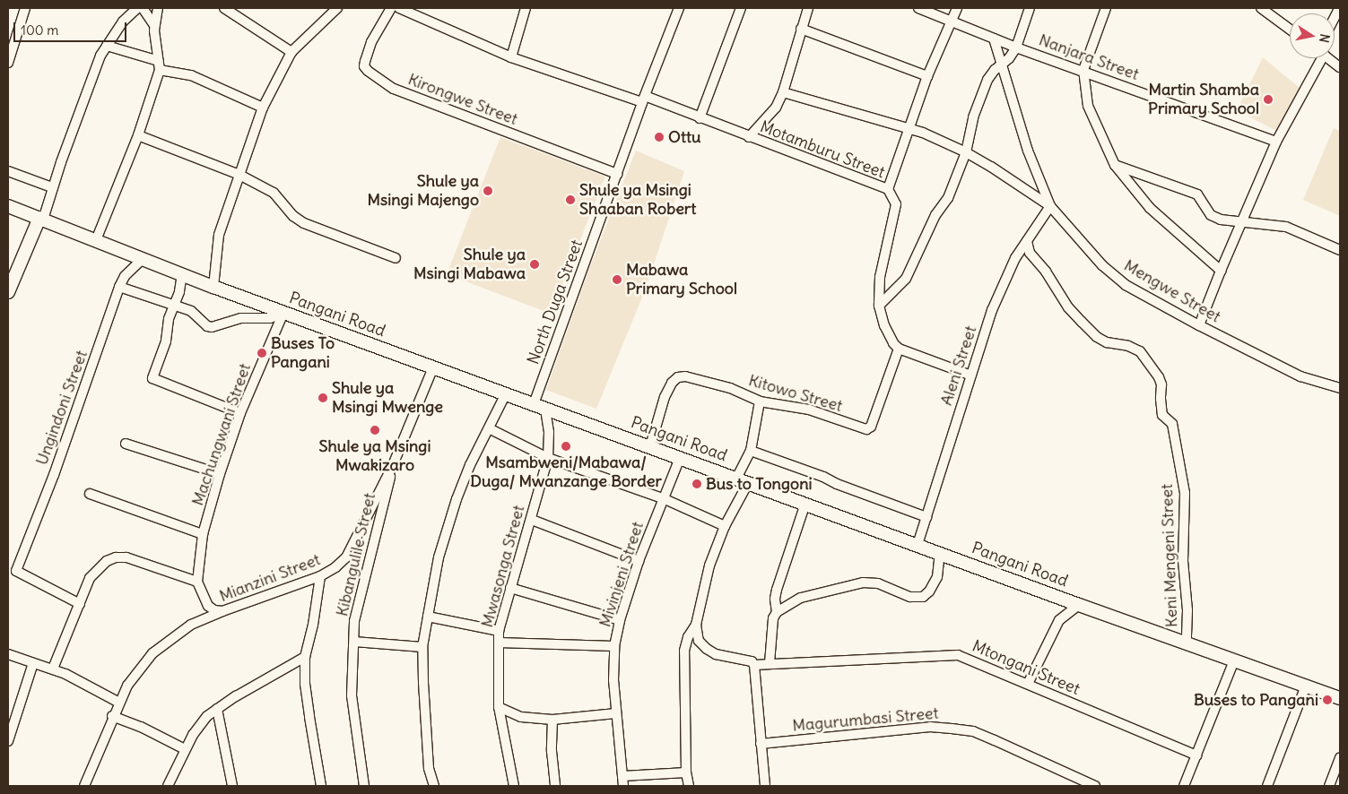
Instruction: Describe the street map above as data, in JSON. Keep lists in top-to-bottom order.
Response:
{
  "streets": {
    "main road": ["Pangani Road"],
    "street": [
      "Nanjara Street",
      "Kirongwe Street",
      "Motamburu Street",
      "Mengwe Street",
      "North Duga Street",
      "Aleni Street",
      "Kitowo Street",
      "Ungindoni Street",
      "Machungwani Street",
      "Kibangulile Street",
      "Keni Mengeni Street",
      "Mwasonga Street",
      "Mivinjeni Street",
      "Mianzini Street",
      "Mtongani Street",
      "Magurumbasi Street"
    ]
  },
  "crossings": [
    ["Nanjara Street", "Mengwe Street"],
    ["Kirongwe Street", "North Duga Street"],
    ["Motamburu Street", "North Duga Street"],
    ["Motamburu Street", "Kitowo Street"],
    ["Mengwe Street", "Aleni Street"],
    ["North Duga Street", "Pangani Road"],
    ["North Duga Street", "Mwasonga Street"],
    ["Pangani Road", "Aleni Street"],
    ["Pangani Road", "Kitowo Street"],
    ["Pangani Road", "Ungindoni Street"],
    ["Pangani Road", "Machungwani Street"],
    ["Pangani Road", "Keni Mengeni Street"],
    ["Pangani Road", "Mwasonga Street"],
    ["Pangani Road", "Mivinjeni Street"],
    ["Pangani Road", "Mianzini Street"],
    ["Aleni Street", "Keni Mengeni Street"],
    ["Kibangulile Street", "Mianzini Street"]
  ],
  "places": [
    "Martin Shamba Primary School",
    "Ottu",
    "Shule ya Msingi Majengo",
    "Shule ya Msingi Shaaban Robert",
    "Shule ya Msingi Mabawa",
    "Mabawa Primary School",
    "Buses To Pangani",
    "Shule ya Msingi Mwenge",
    "Shule ya Msingi Mwakizaro",
    "Msambweni/Mabawa/ Duga/ Mwanzange Border",
    "Bus to Tongoni",
    "Buses to Pangani"
  ],
  "scale_bar": "100 m",
  "north": "right"
}
